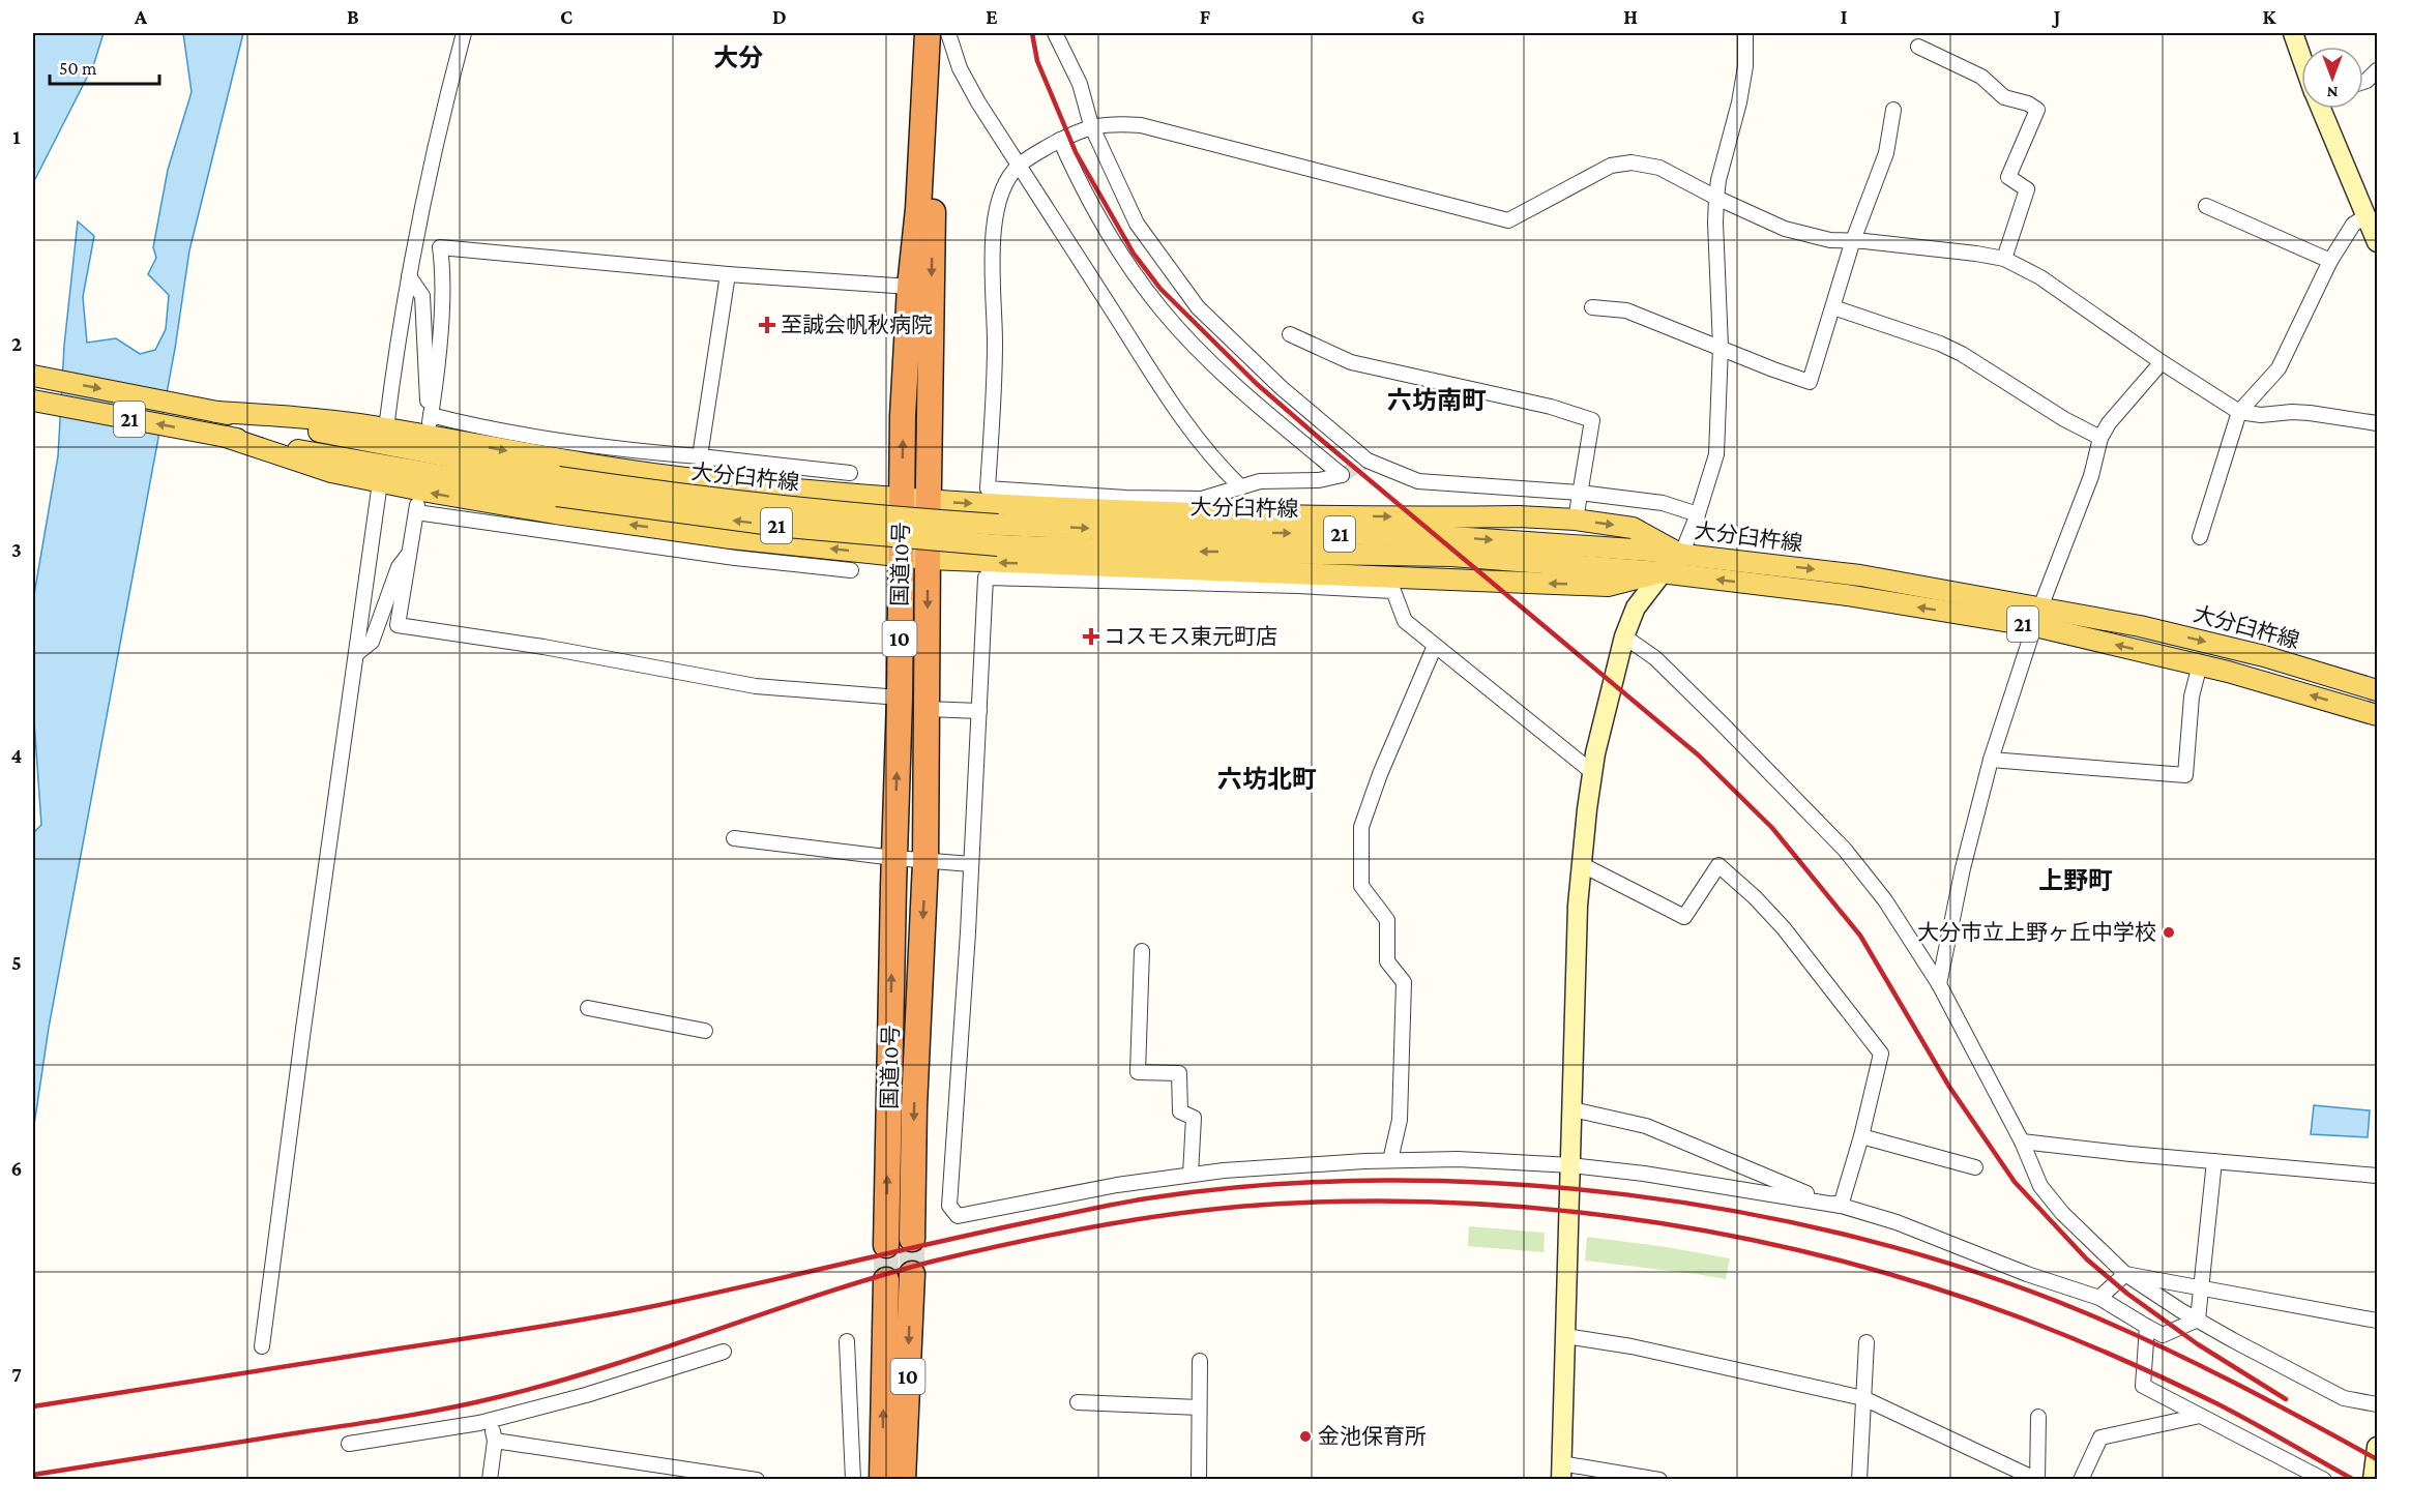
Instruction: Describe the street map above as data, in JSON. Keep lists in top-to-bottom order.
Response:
{
  "streets": {
    "highway": ["国道10号", "10"],
    "main road": ["21", "大分臼杵線"]
  },
  "crossings": [
    ["21", "大分臼杵線"]
  ],
  "districts": [
    "大分",
    "六坊南町",
    "六坊北町",
    "上野町"
  ],
  "places": {
    "health": ["至誠会帆秋病院", "コスモス東元町店"],
    "other": ["大分市立上野ヶ丘中学校", "金池保育所"]
  },
  "scale_bar": "50 m",
  "north": "bottom",
  "grid": {
    "columns": [
      "A",
      "B",
      "C",
      "D",
      "E",
      "F",
      "G",
      "H",
      "I",
      "J",
      "K"
    ],
    "rows": [
      "1",
      "2",
      "3",
      "4",
      "5",
      "6",
      "7"
    ]
  }
}
